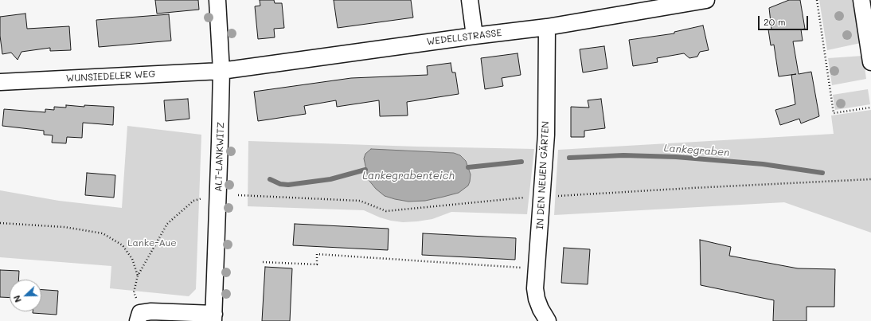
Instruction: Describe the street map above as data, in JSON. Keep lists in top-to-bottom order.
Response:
{
  "streets": {
    "street": [
      "WEDELLSTRASSE",
      "WUNSIEDELER WEG",
      "ALT-LANKWITZ",
      "IN DEN NEUEN GÄRTEN"
    ]
  },
  "crossings": [
    ["WEDELLSTRASSE", "WUNSIEDELER WEG"],
    ["WEDELLSTRASSE", "ALT-LANKWITZ"],
    ["WEDELLSTRASSE", "IN DEN NEUEN GÄRTEN"],
    ["WUNSIEDELER WEG", "ALT-LANKWITZ"]
  ],
  "water": ["Lankegraben", "Lankegrabenteich"],
  "parks": ["Lanke-Aue"],
  "scale_bar": "20 m",
  "north": "left"
}
